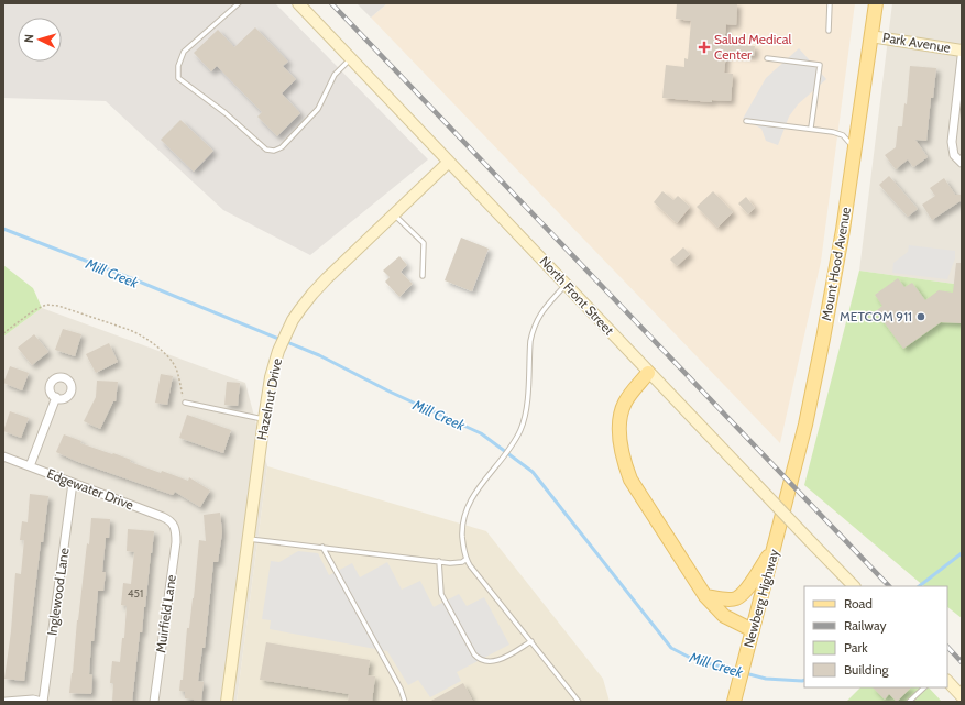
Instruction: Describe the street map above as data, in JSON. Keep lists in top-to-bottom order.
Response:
{
  "streets": {
    "main road": [
      "Park Avenue",
      "Mount Hood Avenue",
      "North Front Street",
      "Hazelnut Drive",
      "Newberg Highway"
    ],
    "street": ["Edgewater Drive", "Inglewood Lane", "Muirfield Lane"]
  },
  "crossings": [
    ["Park Avenue", "Mount Hood Avenue"],
    ["Mount Hood Avenue", "Newberg Highway"],
    ["North Front Street", "Hazelnut Drive"],
    ["Edgewater Drive", "Inglewood Lane"],
    ["Edgewater Drive", "Muirfield Lane"]
  ],
  "water": ["Mill Creek"],
  "places": {
    "health": ["Salud Medical Center"],
    "other": ["METCOM 911"]
  },
  "house_numbers": ["451"],
  "legend": [
    "Road",
    "Railway",
    "Park",
    "Building"
  ],
  "north": "left"
}
